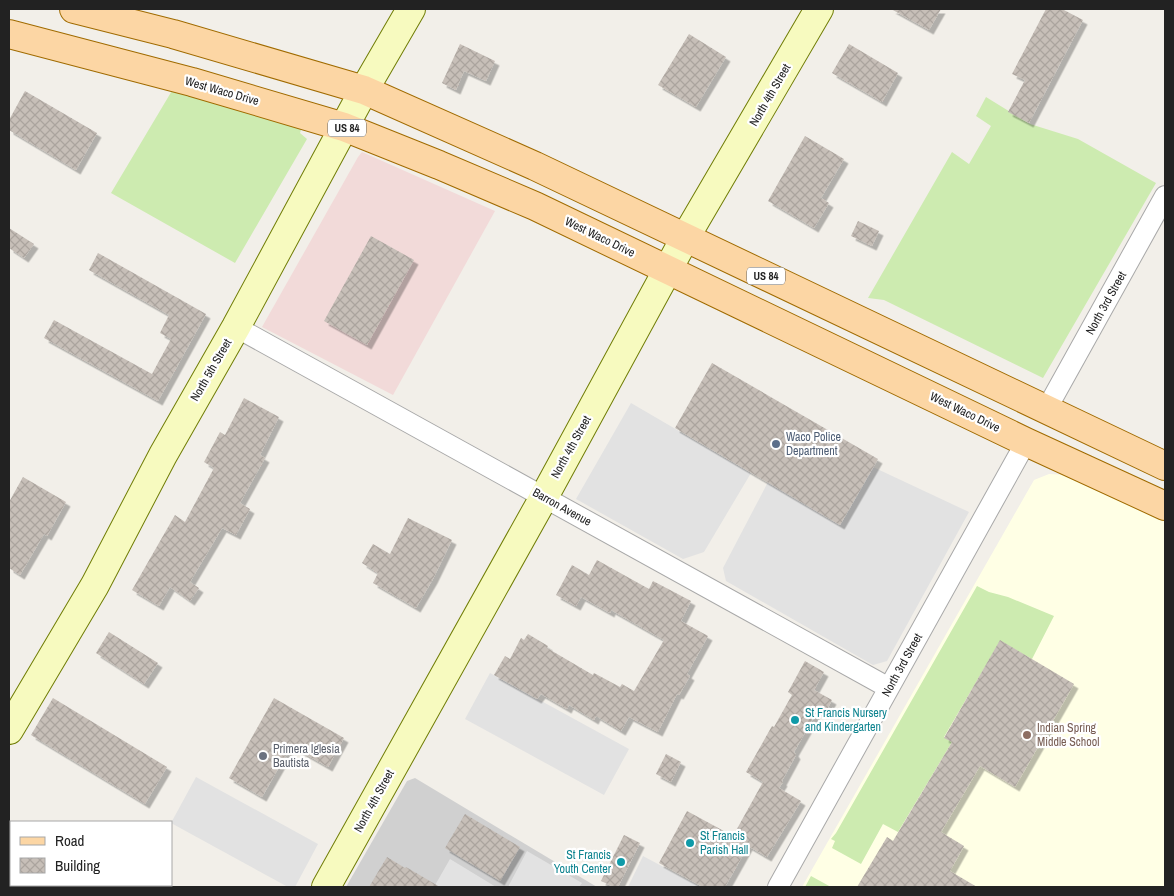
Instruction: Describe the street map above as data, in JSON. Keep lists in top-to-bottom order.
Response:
{
  "streets": {
    "main road": ["West Waco Drive", "US 84"],
    "street": [
      "North 4th Street",
      "North 3rd Street",
      "North 5th Street",
      "Barron Avenue"
    ]
  },
  "crossings": [
    ["West Waco Drive", "North 4th Street"],
    ["West Waco Drive", "North 3rd Street"],
    ["West Waco Drive", "North 5th Street"],
    ["North 4th Street", "US 84"],
    ["North 4th Street", "Barron Avenue"],
    ["US 84", "North 3rd Street"],
    ["US 84", "North 5th Street"],
    ["North 3rd Street", "Barron Avenue"],
    ["North 5th Street", "Barron Avenue"]
  ],
  "places": [
    "Waco Police Department",
    "St Francis Nursery and Kindergarten",
    "Indian Spring Middle School",
    "Primera Iglesia Bautista",
    "St Francis Parish Hall",
    "St Francis Youth Center"
  ],
  "legend": ["Road", "Building"]
}
